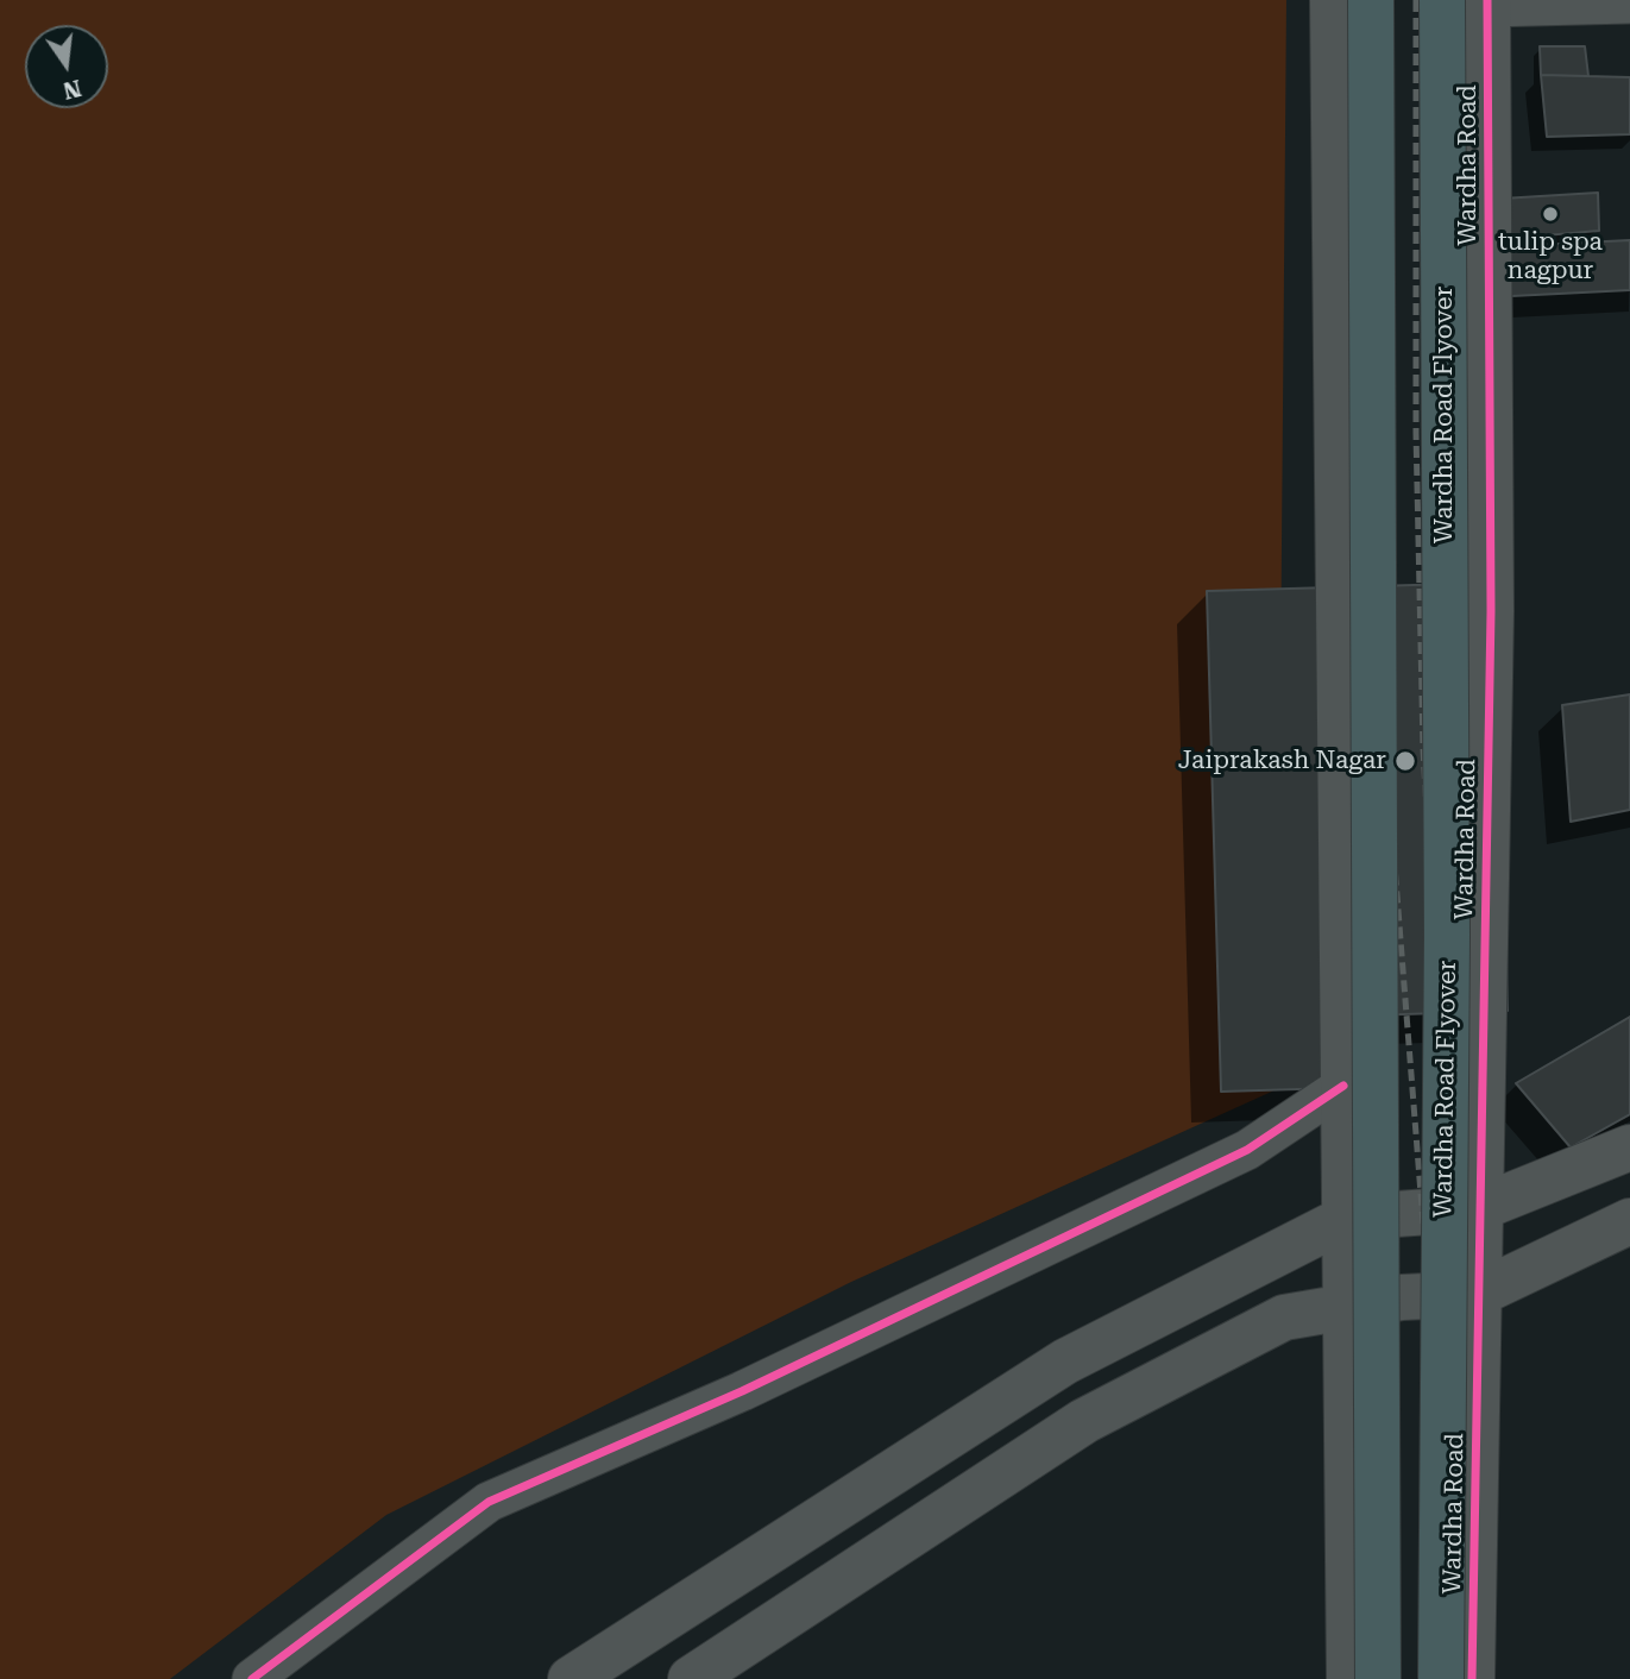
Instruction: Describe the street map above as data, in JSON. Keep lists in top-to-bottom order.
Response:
{
  "streets": {
    "highway": ["Wardha Road Flyover"],
    "street": ["Wardha Road"]
  },
  "crossings": [
    ["Wardha Road", "Wardha Road Flyover"]
  ],
  "places": ["tulip spa nagpur", "Jaiprakash Nagar"],
  "north": "bottom"
}
